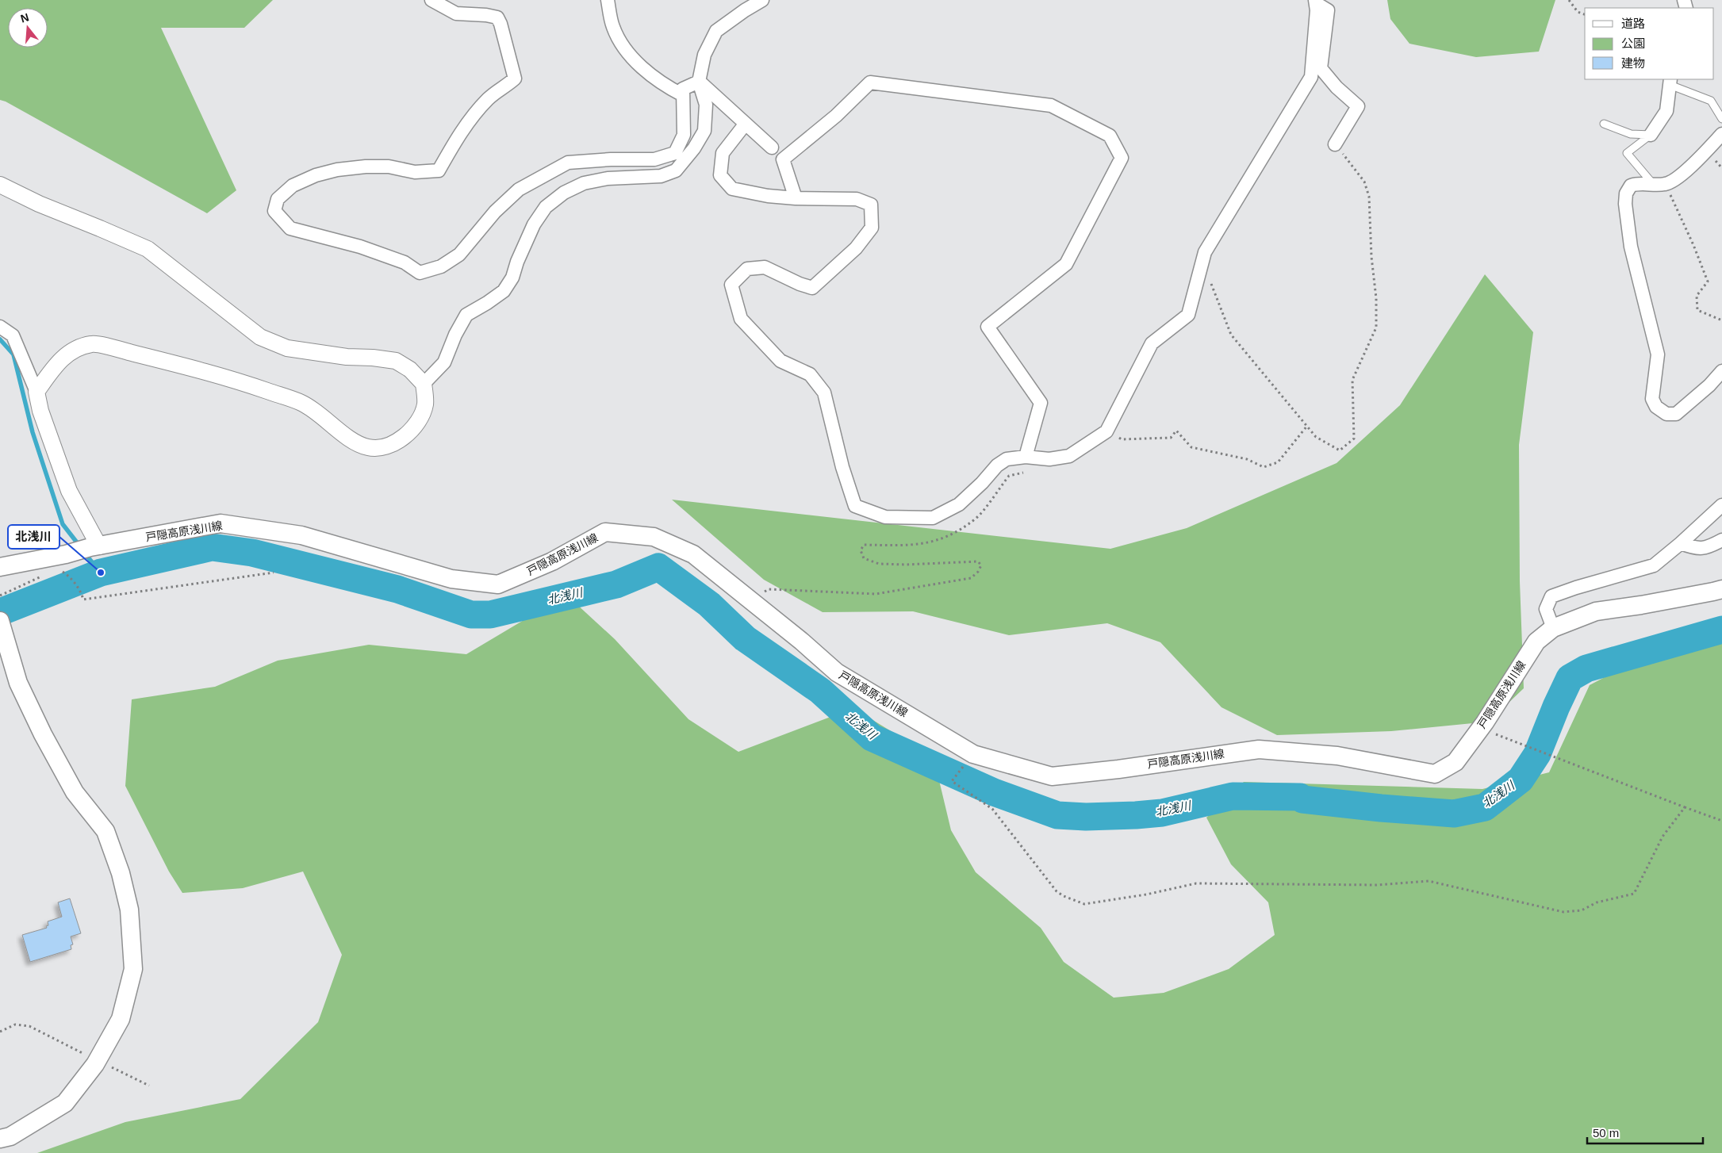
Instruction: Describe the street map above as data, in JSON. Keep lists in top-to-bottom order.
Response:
{
  "streets": {
    "main road": ["戸隠高原浅川線"]
  },
  "water": ["北浅川"],
  "places": ["北浅川"],
  "legend": ["道路", "公園", "建物"],
  "scale_bar": "50 m",
  "north": "top"
}
